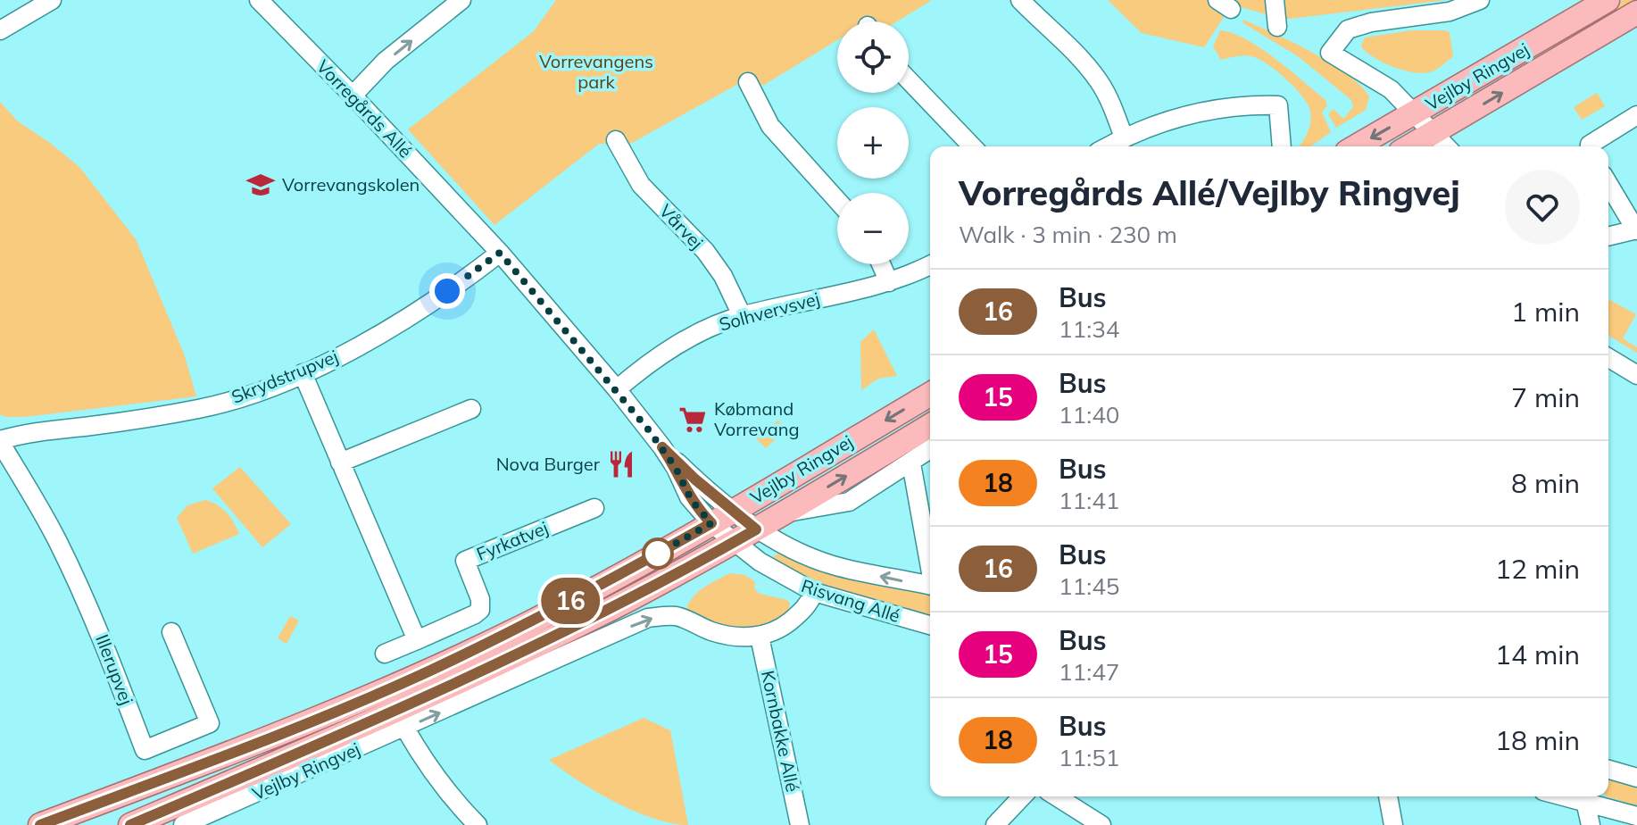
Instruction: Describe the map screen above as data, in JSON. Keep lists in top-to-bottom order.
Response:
{
  "streets": {
    "main road": ["Vejlby Ringvej"],
    "street": [
      "Vorregårds Allé",
      "Vårvej",
      "Solhvervsvej",
      "Skrydstrupvej",
      "Fyrkatvej",
      "Risvang Allé",
      "Illerupvej",
      "Kornbakke Allé"
    ]
  },
  "crossings": [
    ["Vejlby Ringvej", "Vorregårds Allé"],
    ["Vejlby Ringvej", "Risvang Allé"],
    ["Vejlby Ringvej", "Kornbakke Allé"],
    ["Vorregårds Allé", "Solhvervsvej"],
    ["Vorregårds Allé", "Skrydstrupvej"],
    ["Vorregårds Allé", "Risvang Allé"],
    ["Vårvej", "Solhvervsvej"],
    ["Skrydstrupvej", "Illerupvej"]
  ],
  "parks": ["Vorrevangens park"],
  "places": {
    "school or university": ["Vorrevangskolen"],
    "supermarket": ["Købmand Vorrevang"],
    "restaurant": ["Nova Burger"]
  },
  "lines": ["bus line 16"],
  "page": {
    "on_map": "16",
    "map_buttons": ["+", "−"],
    "heading": ["Vorregårds Allé/Vejlby Ringvej", "Walk · 3 min · 230 m"],
    "list": [
      {
        "mark": "16",
        "name": "Bus",
        "note": "11:34",
        "value": "1 min"
      },
      {
        "mark": "15",
        "name": "Bus",
        "note": "11:40",
        "value": "7 min"
      },
      {
        "mark": "18",
        "name": "Bus",
        "note": "11:41",
        "value": "8 min"
      },
      {
        "mark": "16",
        "name": "Bus",
        "note": "11:45",
        "value": "12 min"
      },
      {
        "mark": "15",
        "name": "Bus",
        "note": "11:47",
        "value": "14 min"
      },
      {
        "mark": "18",
        "name": "Bus",
        "note": "11:51",
        "value": "18 min"
      }
    ]
  }
}
